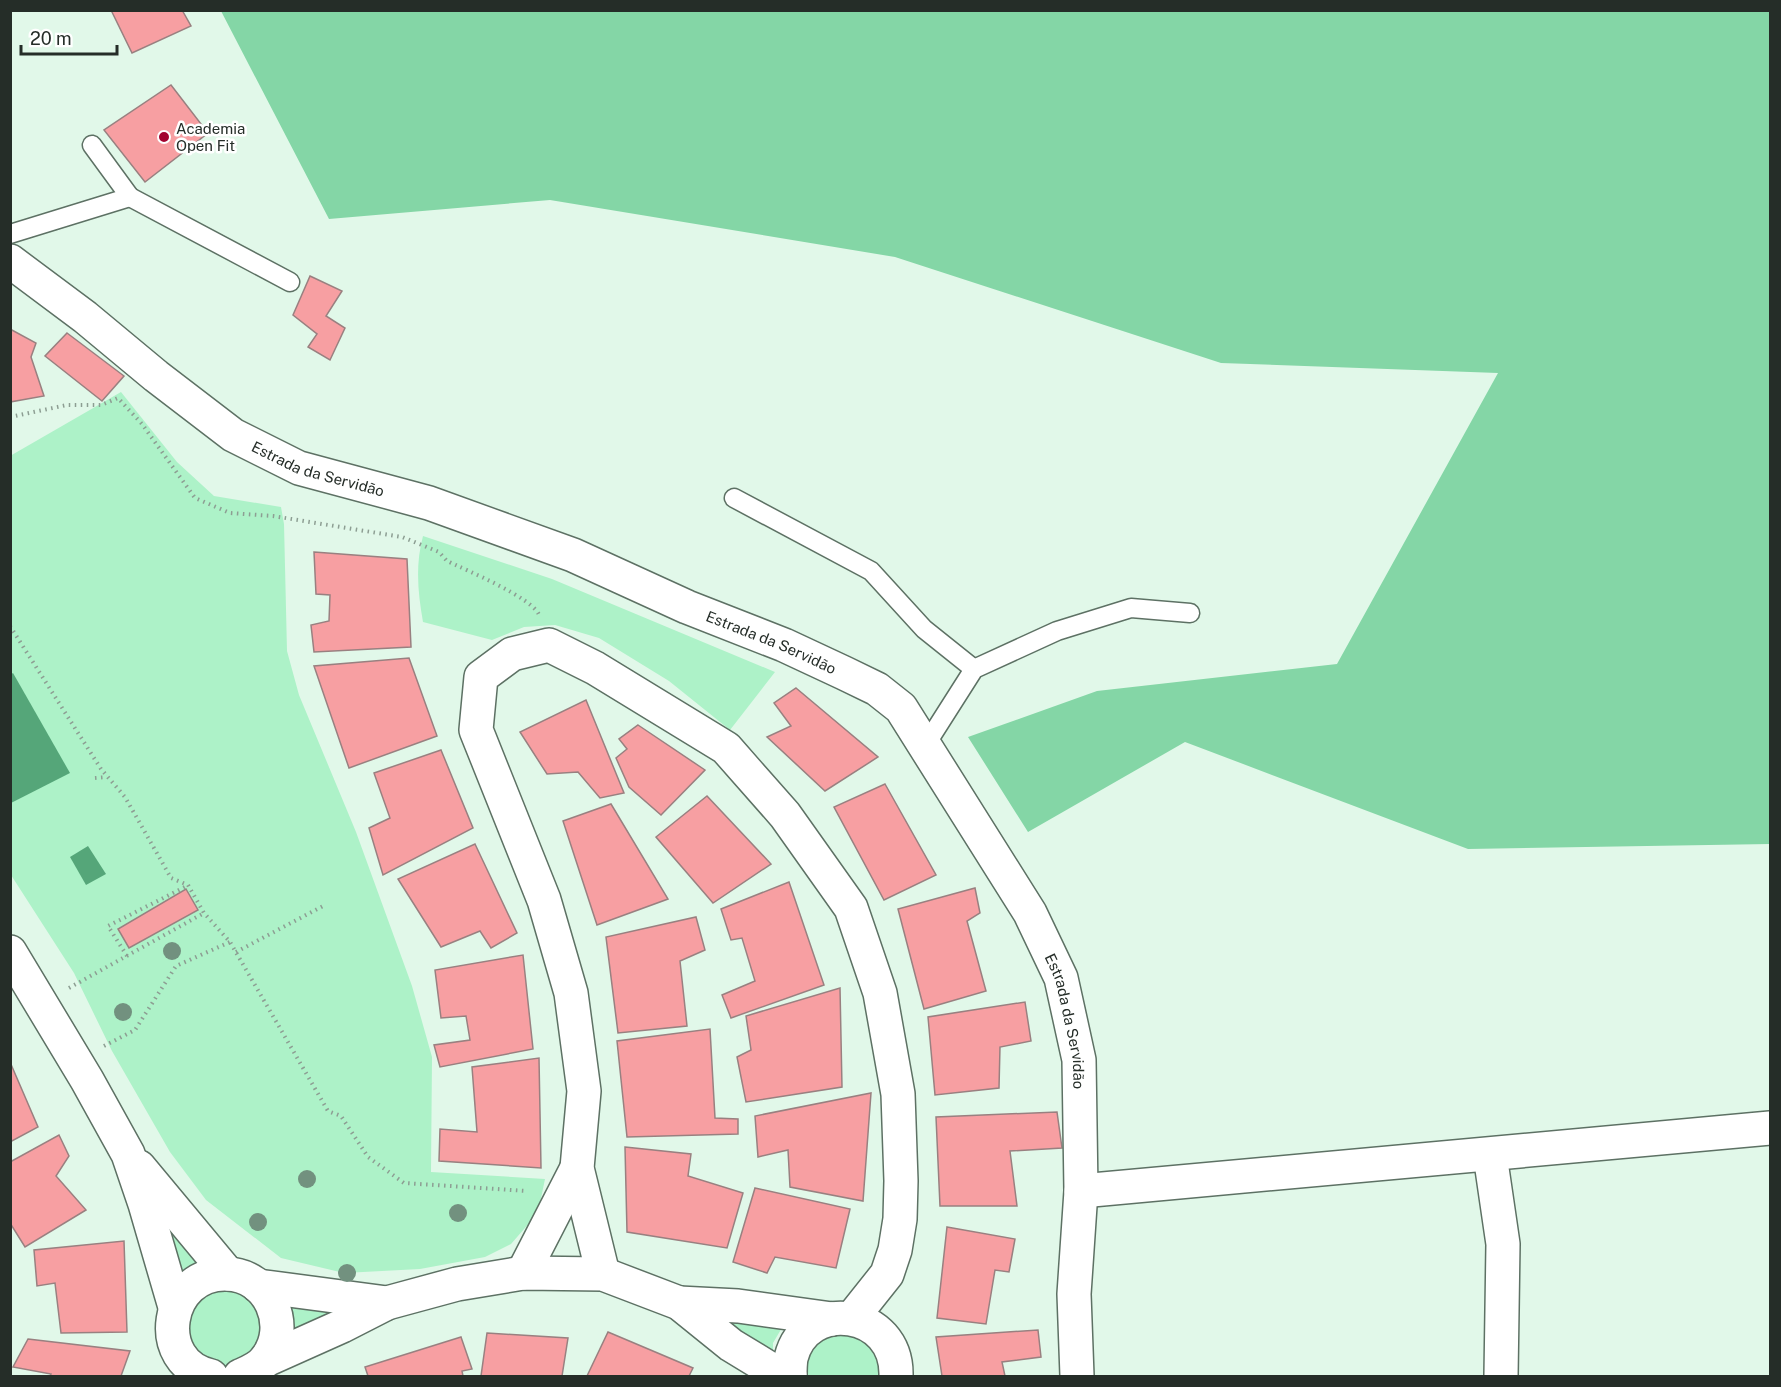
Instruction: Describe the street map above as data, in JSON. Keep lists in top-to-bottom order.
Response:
{
  "streets": {
    "street": ["Estrada da Servidão"]
  },
  "places": ["Academia Open Fit"],
  "scale_bar": "20 m"
}
